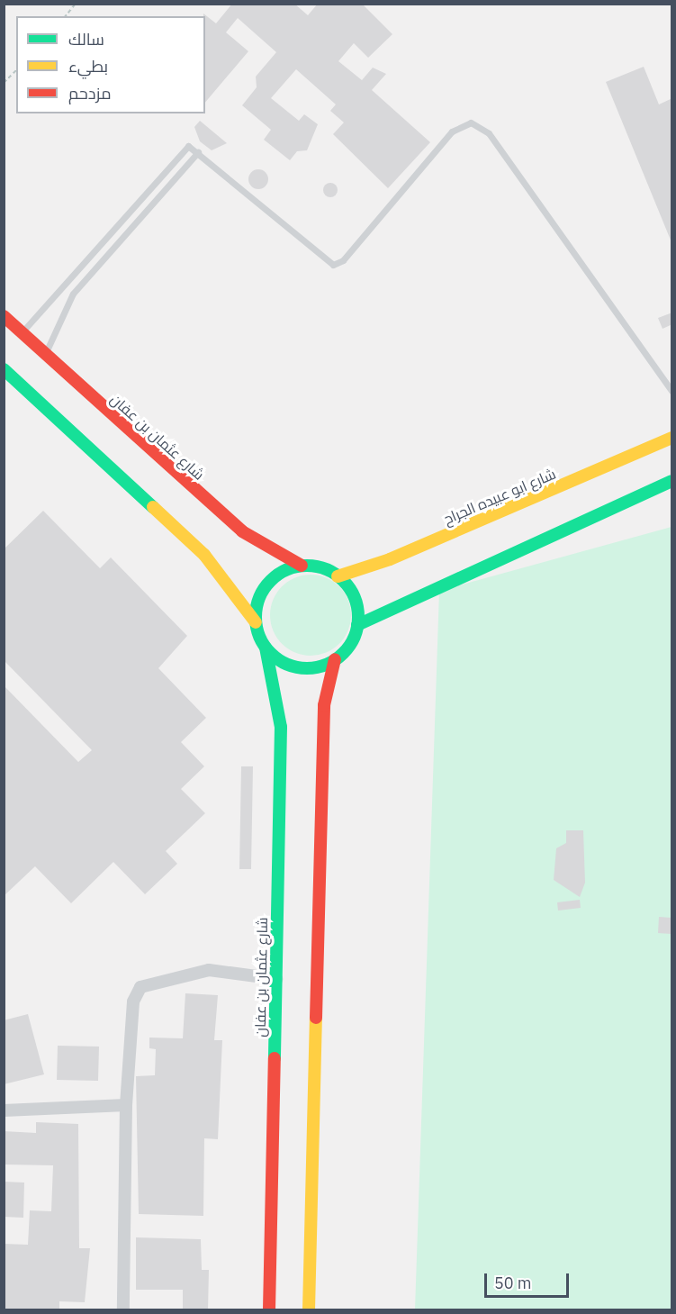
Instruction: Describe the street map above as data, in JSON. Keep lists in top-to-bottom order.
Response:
{
  "streets": {
    "main road": ["شارع عثمان بن عفان", "شارع ابو عبيده الجراح"]
  },
  "crossings": [
    ["شارع عثمان بن عفان", "شارع ابو عبيده الجراح"]
  ],
  "legend": ["سالك", "بطيء", "مزدحم"],
  "scale_bar": "50 m"
}
